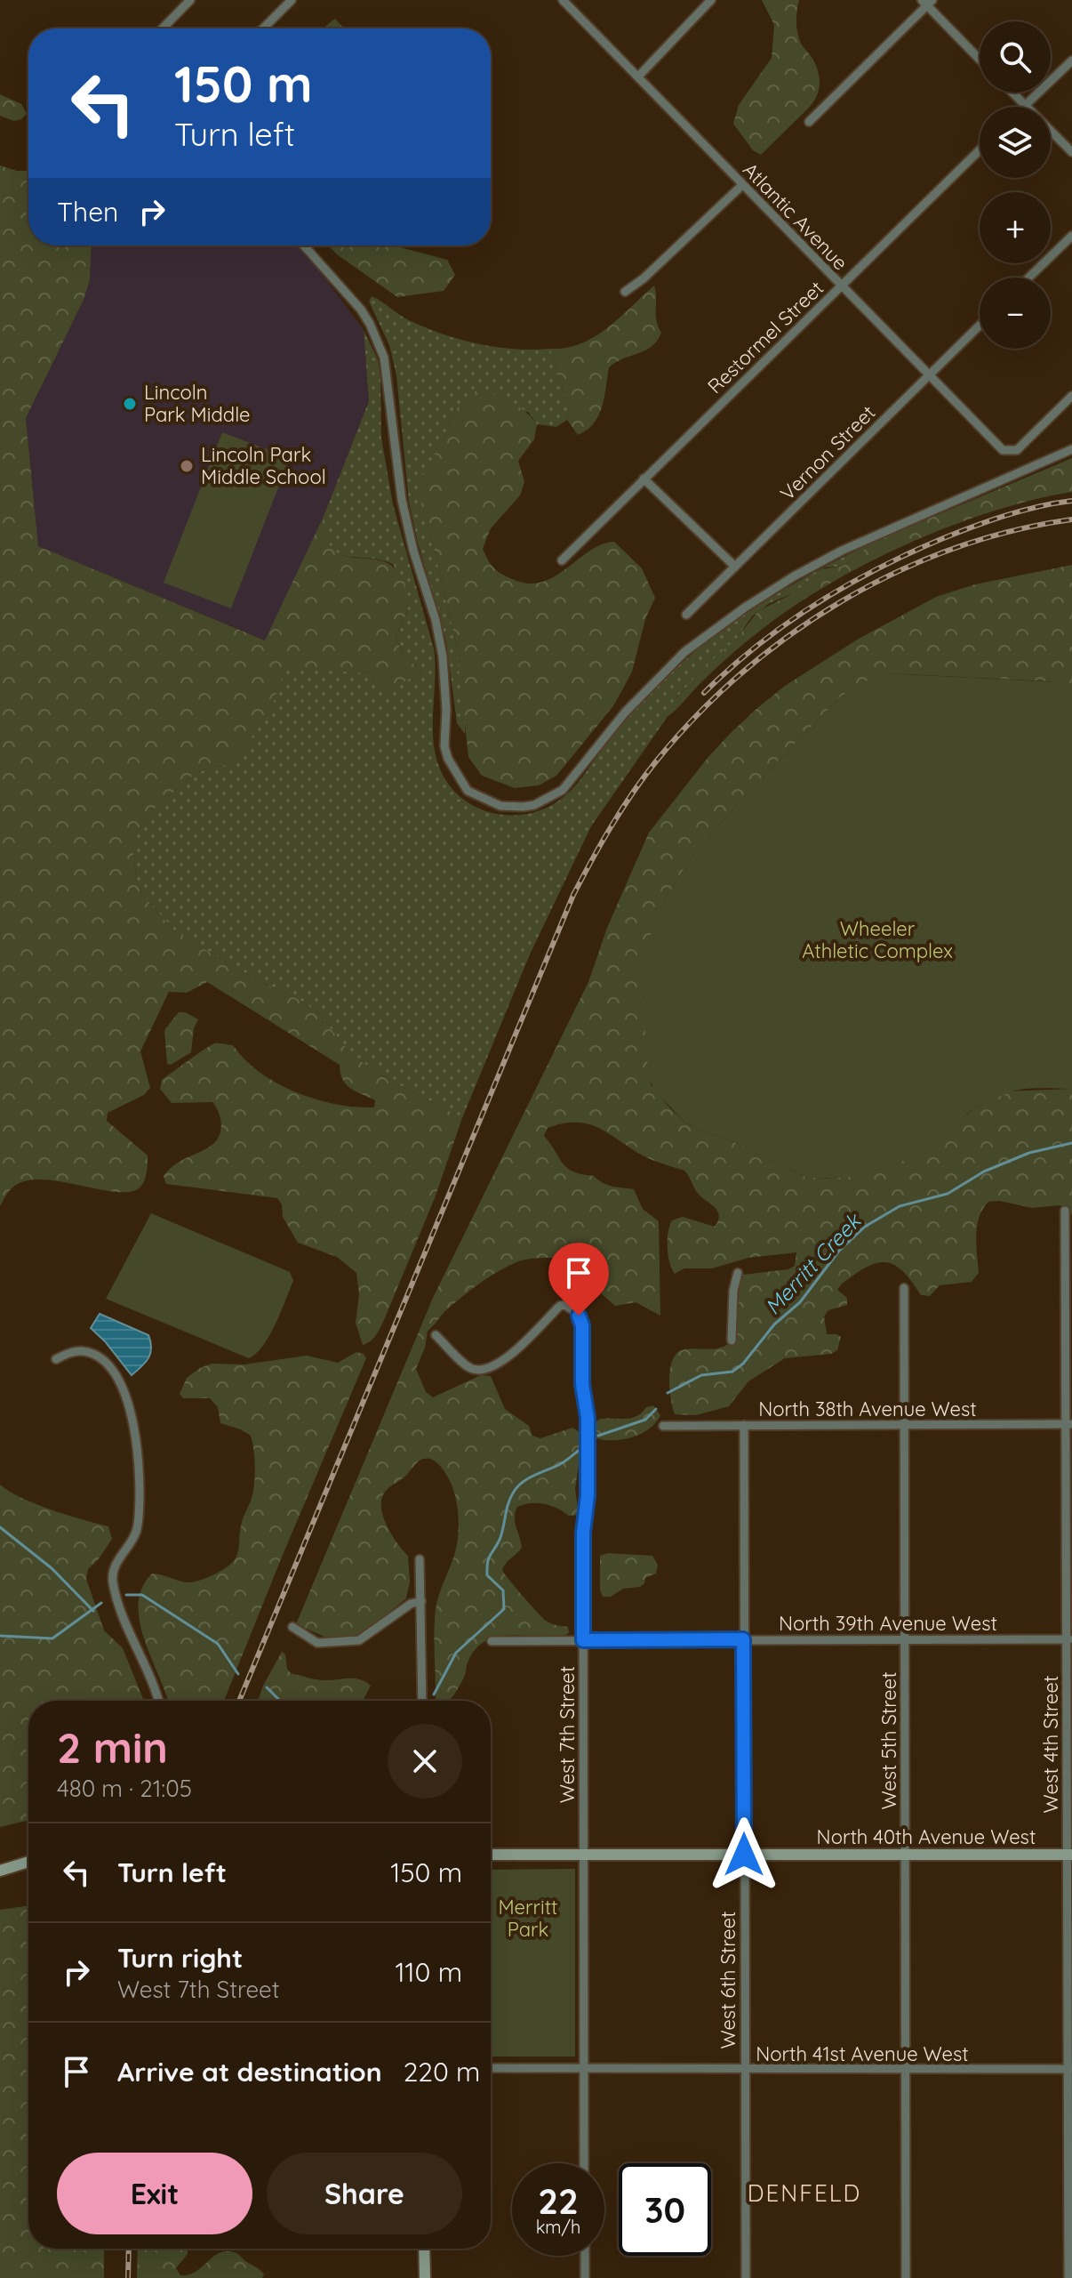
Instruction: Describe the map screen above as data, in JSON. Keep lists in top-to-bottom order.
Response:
{
  "streets": {
    "street": [
      "Atlantic Avenue",
      "Restormel Street",
      "Vernon Street",
      "North 38th Avenue West",
      "North 39th Avenue West",
      "West 7th Street",
      "West 5th Street",
      "West 4th Street",
      "North 40th Avenue West",
      "West 6th Street",
      "North 41st Avenue West"
    ]
  },
  "crossings": [
    ["Atlantic Avenue", "Restormel Street"],
    ["Atlantic Avenue", "Vernon Street"],
    ["North 38th Avenue West", "West 5th Street"],
    ["North 38th Avenue West", "West 4th Street"],
    ["North 38th Avenue West", "West 6th Street"],
    ["North 39th Avenue West", "West 7th Street"],
    ["North 39th Avenue West", "West 5th Street"],
    ["North 39th Avenue West", "West 4th Street"],
    ["North 39th Avenue West", "West 6th Street"],
    ["West 7th Street", "North 40th Avenue West"],
    ["West 7th Street", "North 41st Avenue West"],
    ["West 5th Street", "North 40th Avenue West"],
    ["West 5th Street", "North 41st Avenue West"],
    ["West 4th Street", "North 40th Avenue West"],
    ["West 4th Street", "North 41st Avenue West"],
    ["North 40th Avenue West", "West 6th Street"],
    ["West 6th Street", "North 41st Avenue West"]
  ],
  "districts": ["DENFELD"],
  "water": ["Merritt Creek"],
  "parks": ["Wheeler Athletic Complex", "Merritt Park"],
  "places": ["Lincoln Park Middle", "Lincoln Park Middle School"],
  "page": {
    "map_buttons": ["+", "−"],
    "turn": ["150 m", "Turn left"],
    "then": "Then",
    "heading": ["2 min", "480 m · 21:05"],
    "list": [
      {
        "name": "Turn left",
        "value": "150 m"
      },
      {
        "name": "Turn right",
        "note": "West 7th Street",
        "value": "110 m"
      },
      {
        "name": "Arrive at destination",
        "value": "220 m"
      }
    ],
    "buttons": ["Exit", "Share"],
    "speed": "22 km/h",
    "limit": "30"
  }
}
